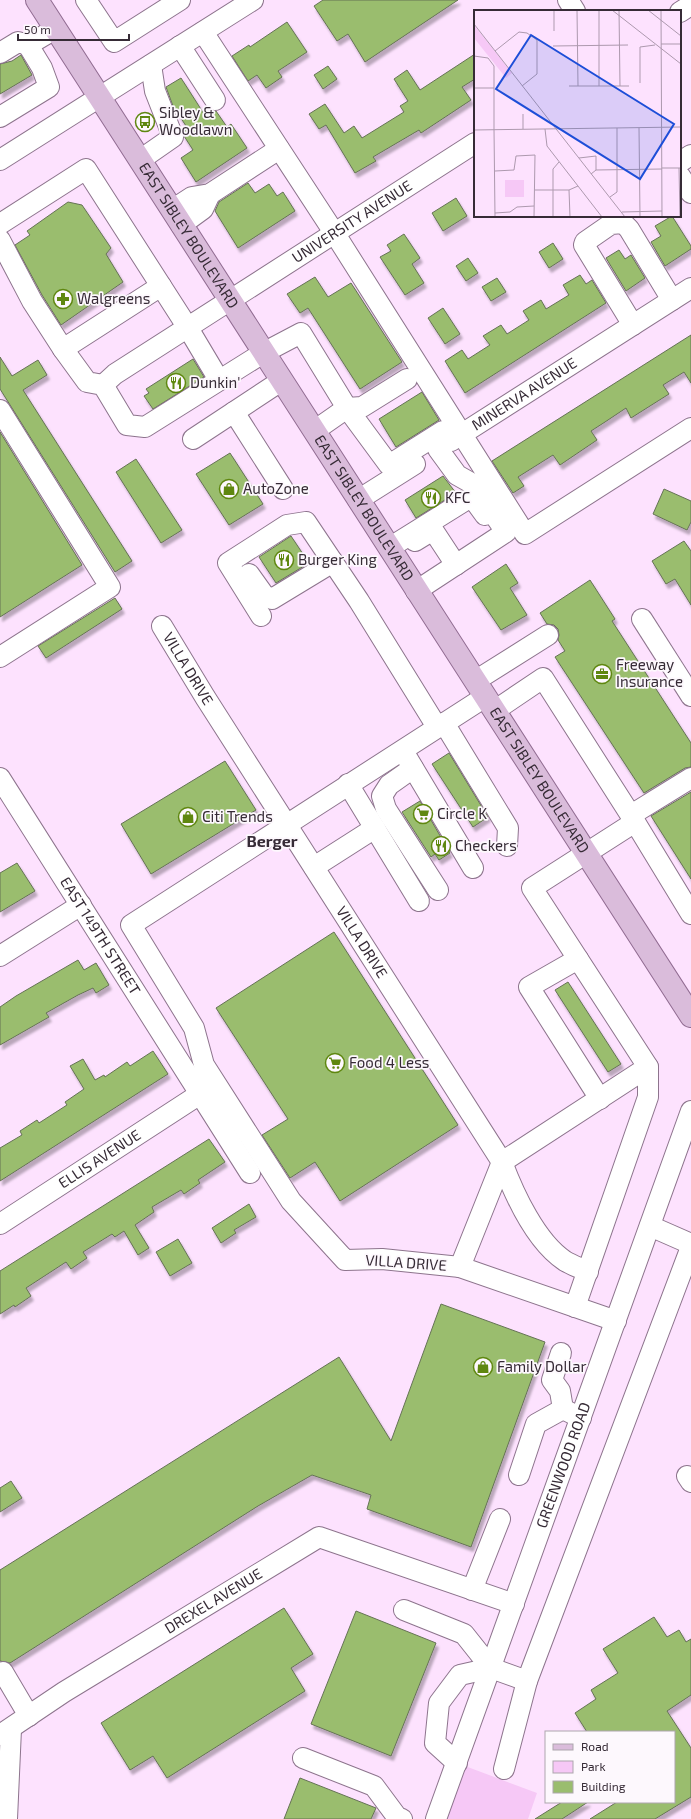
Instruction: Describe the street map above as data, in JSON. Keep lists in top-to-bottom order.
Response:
{
  "streets": {
    "main road": ["EAST SIBLEY BOULEVARD"],
    "street": [
      "UNIVERSITY AVENUE",
      "MINERVA AVENUE",
      "VILLA DRIVE",
      "EAST 149TH STREET",
      "ELLIS AVENUE",
      "GREENWOOD ROAD",
      "DREXEL AVENUE"
    ]
  },
  "crossings": [
    ["UNIVERSITY AVENUE", "EAST SIBLEY BOULEVARD"],
    ["EAST SIBLEY BOULEVARD", "MINERVA AVENUE"],
    ["VILLA DRIVE", "GREENWOOD ROAD"],
    ["EAST 149TH STREET", "ELLIS AVENUE"],
    ["GREENWOOD ROAD", "DREXEL AVENUE"]
  ],
  "districts": ["Berger"],
  "places": {
    "bus stop": ["Sibley & Woodlawn"],
    "pharmacy": ["Walgreens"],
    "restaurant": [
      "Dunkin'",
      "KFC",
      "Burger King",
      "Checkers"
    ],
    "shop": ["AutoZone", "Citi Trends", "Family Dollar"],
    "office": ["Freeway Insurance"],
    "supermarket": ["Circle K", "Food 4 Less"]
  },
  "legend": ["Road", "Park", "Building"],
  "scale_bar": "50 m"
}
